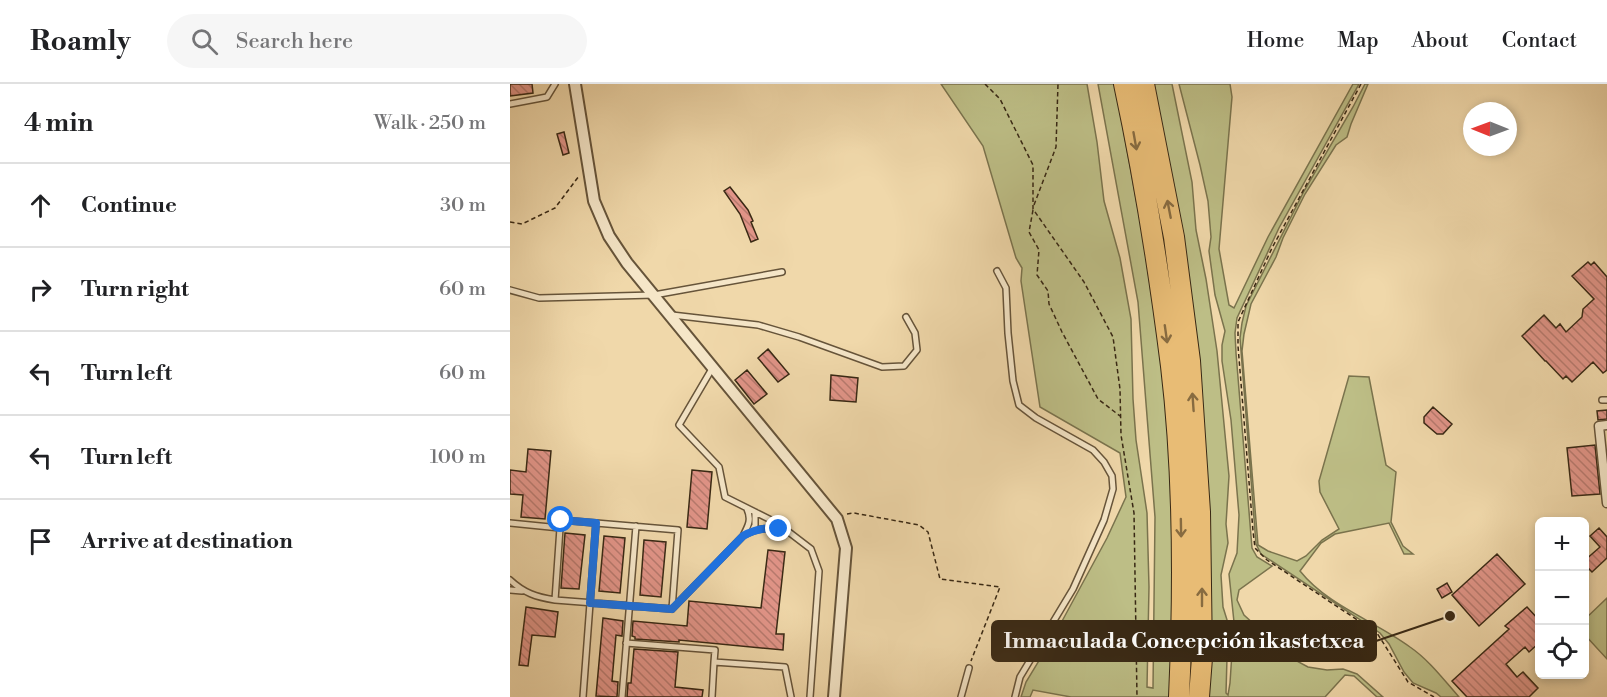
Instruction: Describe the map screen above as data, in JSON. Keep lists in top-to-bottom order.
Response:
{
  "places": ["Inmaculada Concepción ikastetxea"],
  "north": "left",
  "page": {
    "header": "Roamly",
    "search": "Search here",
    "nav": [
      "Home",
      "Map",
      "About",
      "Contact"
    ],
    "heading": ["4 min", "Walk · 250 m"],
    "list": [
      ["Continue", "30 m"],
      ["Turn right", "60 m"],
      ["Turn left", "60 m"],
      ["Turn left", "100 m"],
      "Arrive at destination"
    ],
    "map_buttons": ["+", "−"]
  }
}
